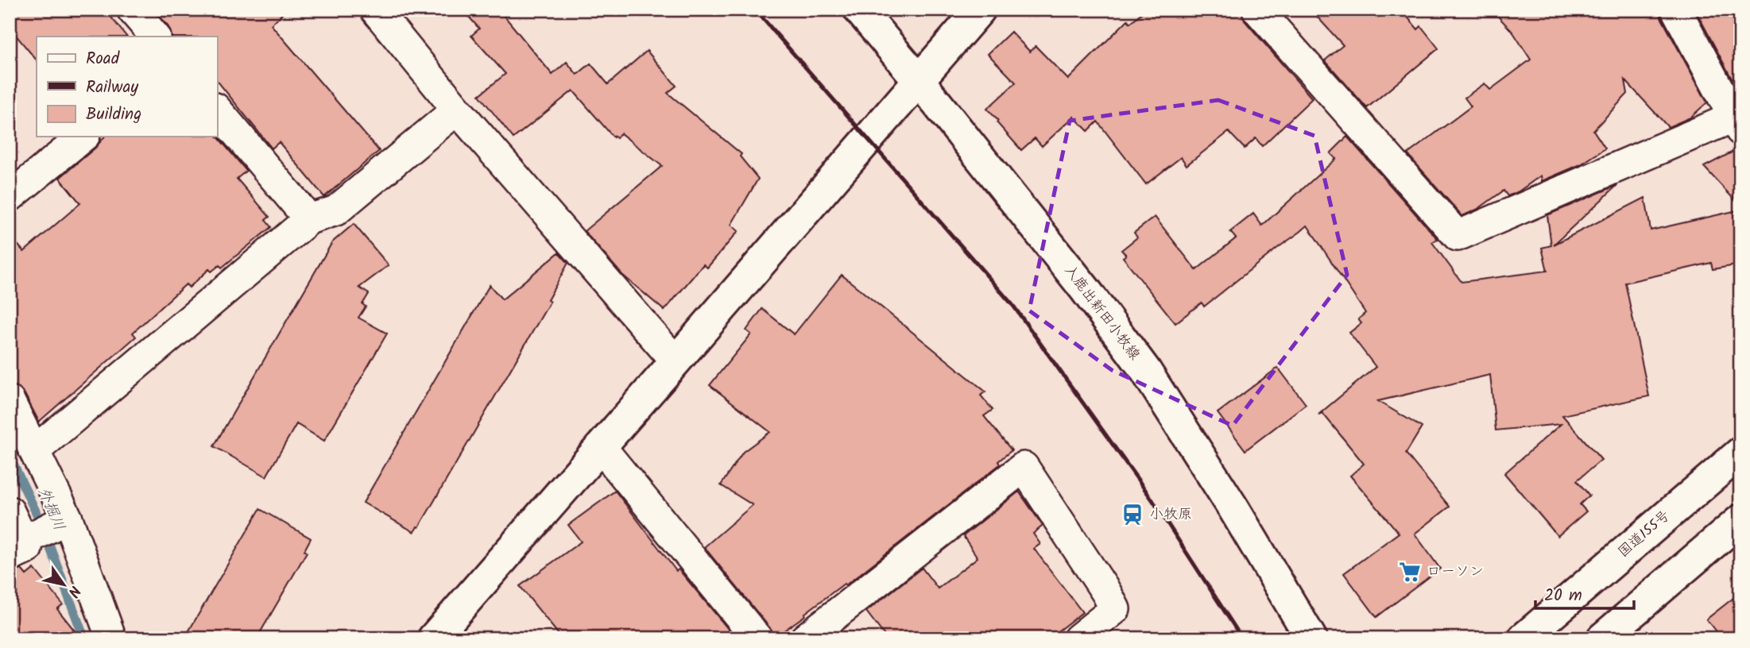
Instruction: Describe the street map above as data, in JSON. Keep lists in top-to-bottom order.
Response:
{
  "streets": {
    "main road": ["入鹿出新田小牧線", "国道155号"]
  },
  "water": ["外掘川"],
  "places": {
    "station": ["小牧原"],
    "supermarket": ["ローソン"]
  },
  "legend": ["Road", "Railway", "Building"],
  "scale_bar": "20 m",
  "north": "bottom right"
}
